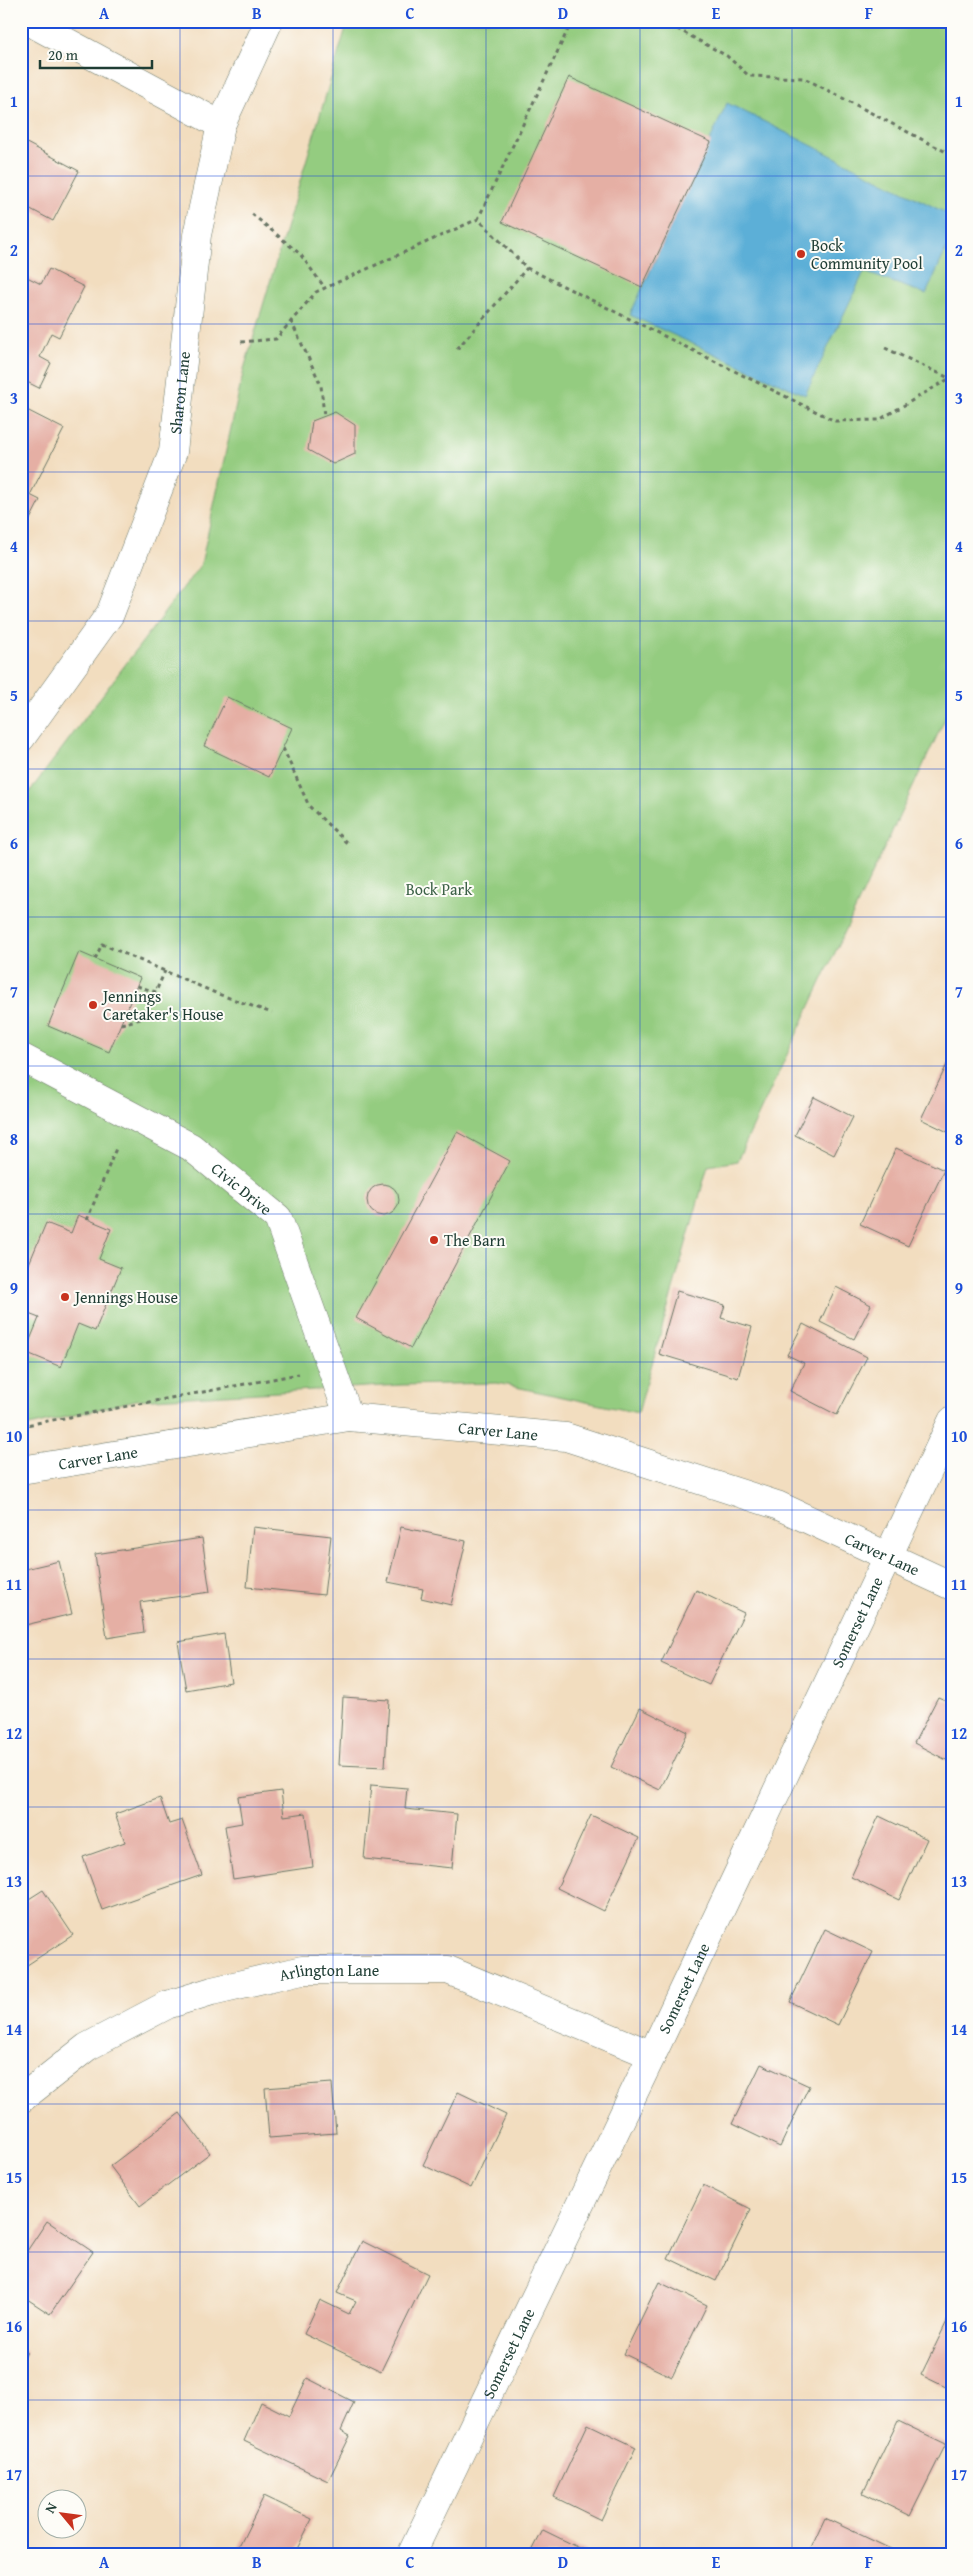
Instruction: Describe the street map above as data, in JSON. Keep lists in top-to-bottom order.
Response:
{
  "streets": {
    "street": [
      "Sharon Lane",
      "Civic Drive",
      "Carver Lane",
      "Somerset Lane",
      "Arlington Lane"
    ]
  },
  "crossings": [
    ["Civic Drive", "Carver Lane"],
    ["Carver Lane", "Somerset Lane"],
    ["Somerset Lane", "Arlington Lane"]
  ],
  "parks": ["Bock Park"],
  "places": [
    "Bock Community Pool",
    "Jennings Caretaker's House",
    "The Barn",
    "Jennings House"
  ],
  "scale_bar": "20 m",
  "north": "top left",
  "grid": {
    "columns": [
      "A",
      "B",
      "C",
      "D",
      "E",
      "F"
    ],
    "rows": [
      "1",
      "2",
      "3",
      "4",
      "5",
      "6",
      "7",
      "8",
      "9",
      "10",
      "11",
      "12",
      "13",
      "14",
      "15",
      "16",
      "17"
    ]
  }
}
